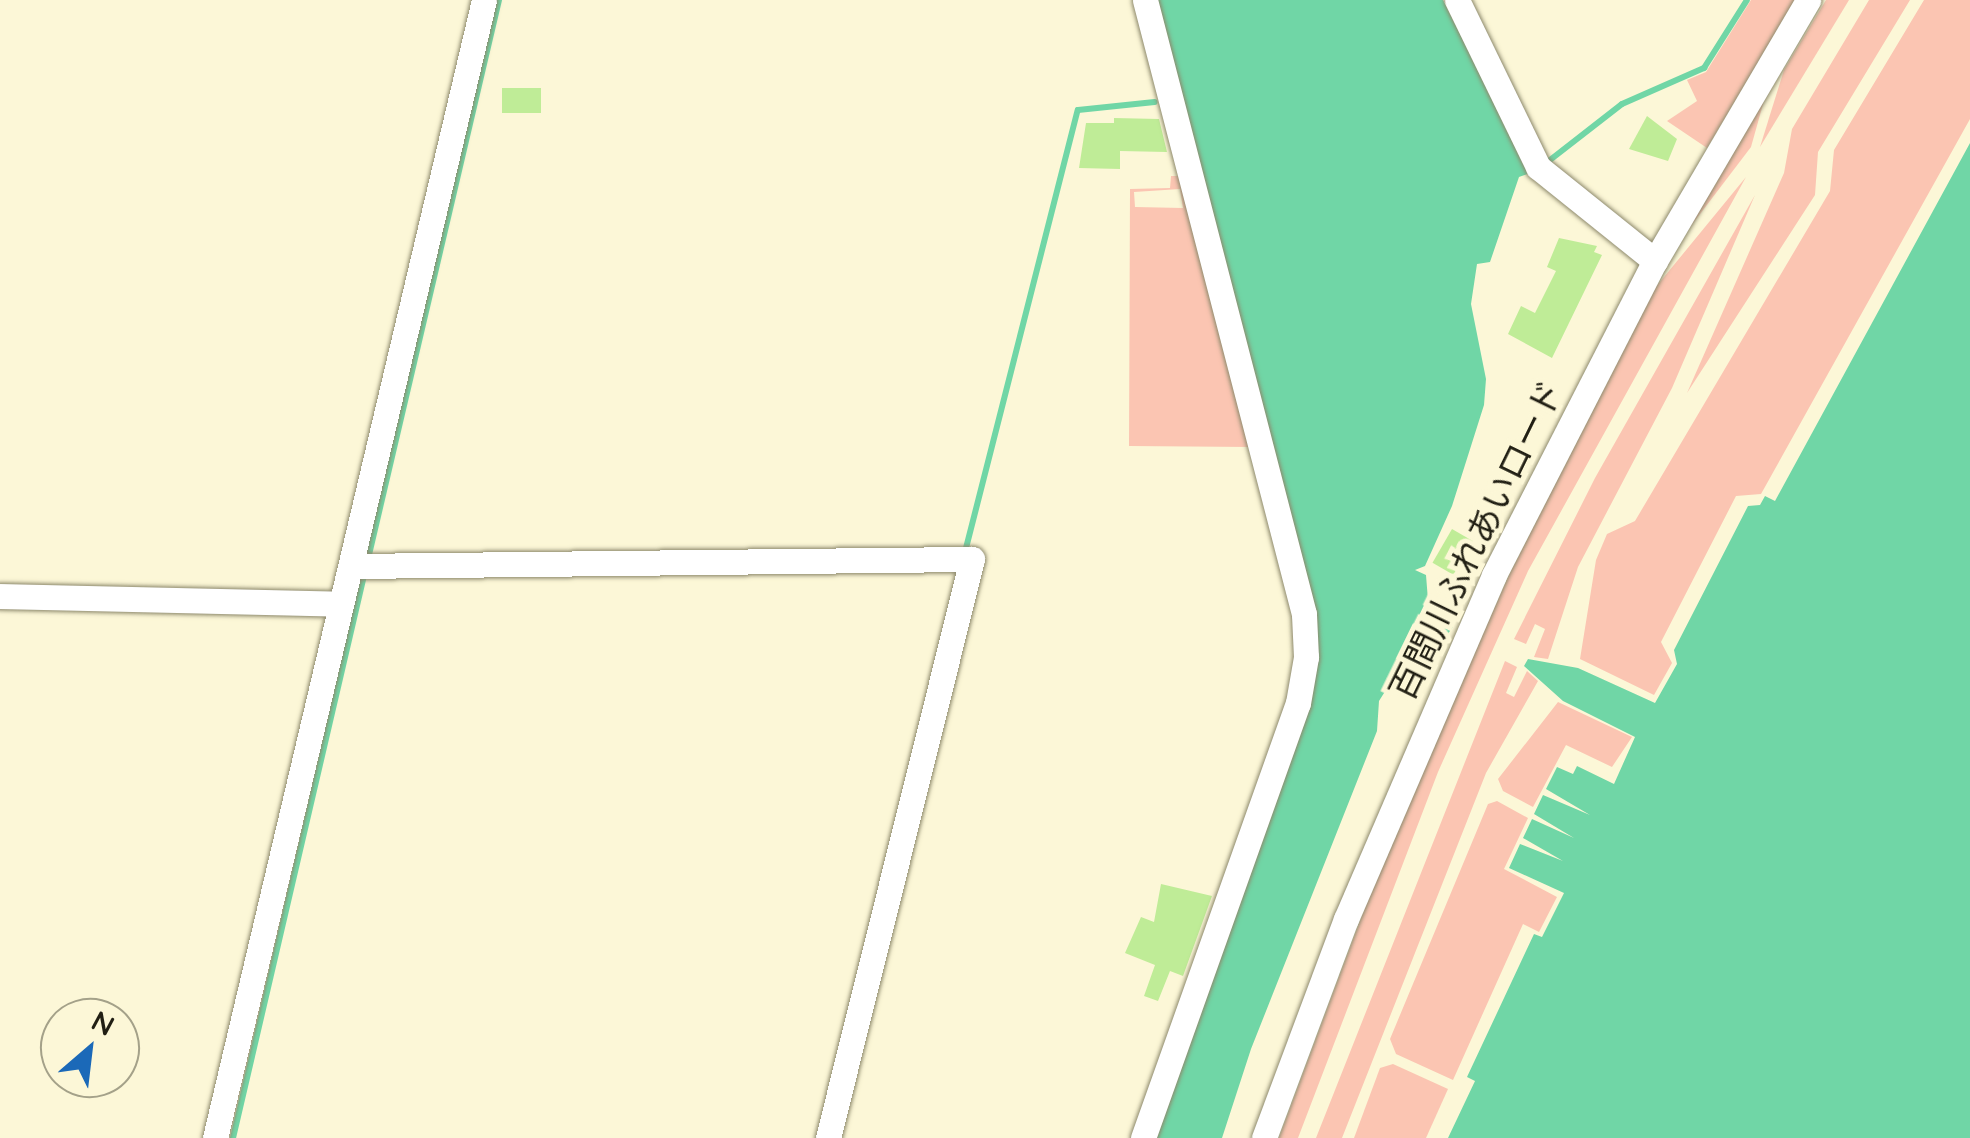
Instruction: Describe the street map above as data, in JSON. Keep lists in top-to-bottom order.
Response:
{
  "streets": {
    "street": ["百間川ふれあいロード"]
  },
  "north": "top right"
}
